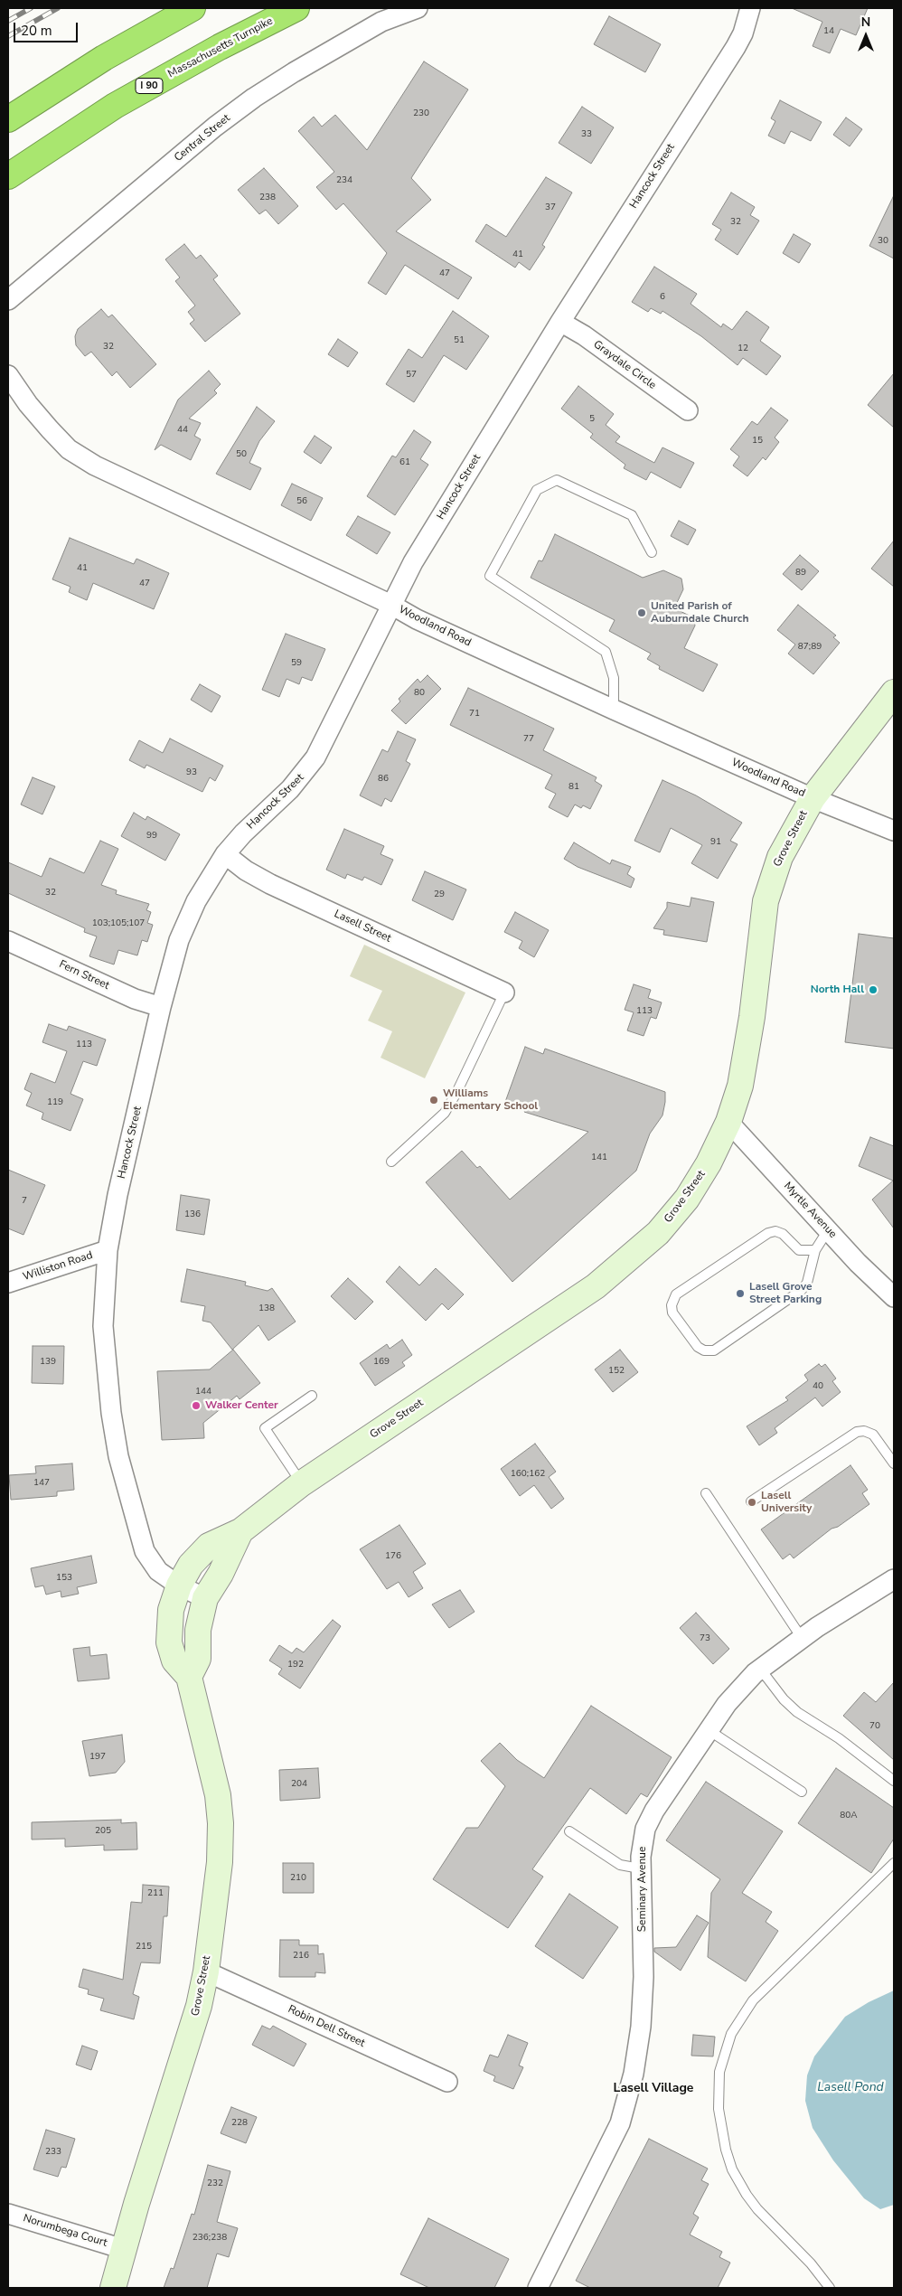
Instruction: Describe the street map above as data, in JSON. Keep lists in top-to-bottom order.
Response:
{
  "streets": {
    "highway": ["Massachusetts Turnpike", "I 90"],
    "main road": ["Grove Street"],
    "street": [
      "Central Street",
      "Hancock Street",
      "Graydale Circle",
      "Woodland Road",
      "Lasell Street",
      "Fern Street",
      "Myrtle Avenue",
      "Williston Road",
      "Seminary Avenue",
      "Robin Dell Street",
      "Norumbega Court"
    ]
  },
  "crossings": [
    ["Hancock Street", "Graydale Circle"],
    ["Hancock Street", "Woodland Road"],
    ["Hancock Street", "Grove Street"],
    ["Hancock Street", "Lasell Street"],
    ["Hancock Street", "Fern Street"],
    ["Hancock Street", "Williston Road"],
    ["Woodland Road", "Grove Street"],
    ["Grove Street", "Myrtle Avenue"],
    ["Grove Street", "Robin Dell Street"],
    ["Grove Street", "Norumbega Court"]
  ],
  "districts": ["Lasell Village"],
  "water": ["Lasell Pond"],
  "places": [
    "United Parish of Auburndale Church",
    "North Hall",
    "Williams Elementary School",
    "Lasell Grove Street Parking",
    "Walker Center",
    "Lasell University"
  ],
  "house_numbers": [
    "14",
    "230",
    "33",
    "234",
    "238",
    "37",
    "32",
    "30",
    "41",
    "47",
    "6",
    "51",
    "32",
    "12",
    "57",
    "5",
    "44",
    "15",
    "50",
    "61",
    "56",
    "41",
    "89",
    "47",
    "87;89",
    "59",
    "80",
    "71",
    "77",
    "93",
    "86",
    "81",
    "99",
    "91",
    "32",
    "29",
    "103;105;107",
    "113",
    "113",
    "119",
    "141",
    "7",
    "136",
    "138",
    "139",
    "169",
    "152",
    "40",
    "144",
    "160;162",
    "147",
    "176",
    "153",
    "73",
    "192",
    "70",
    "197",
    "204",
    "80A",
    "205",
    "210",
    "211",
    "215",
    "216",
    "228",
    "233",
    "232",
    "236;238"
  ],
  "scale_bar": "20 m",
  "north": "top"
}
